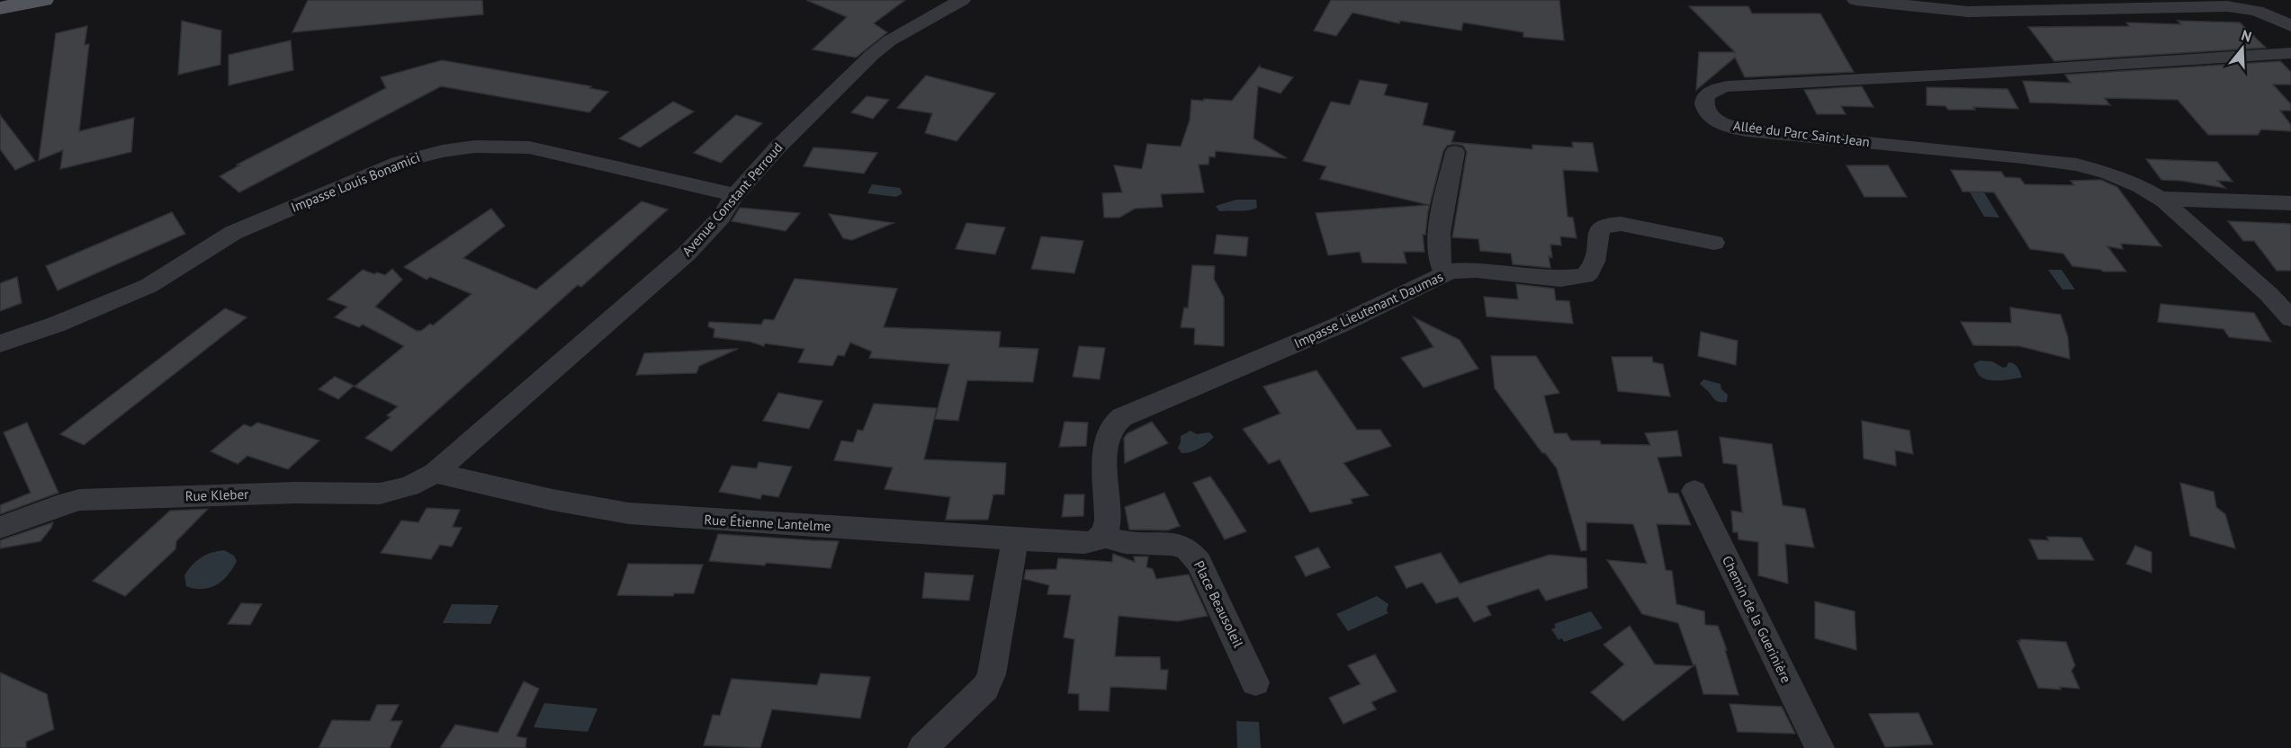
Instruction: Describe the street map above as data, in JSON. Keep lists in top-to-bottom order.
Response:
{
  "streets": {
    "street": [
      "Allée du Parc Saint-Jean",
      "Impasse Louis Bonamici",
      "Avenue Constant Perroud",
      "Impasse Lieutenant Daumas",
      "Rue Kleber",
      "Rue Étienne Lantelme",
      "Place Beausoleil",
      "Chemin de la Guerinière"
    ]
  },
  "crossings": [
    ["Impasse Louis Bonamici", "Avenue Constant Perroud"],
    ["Avenue Constant Perroud", "Rue Kleber"],
    ["Avenue Constant Perroud", "Rue Étienne Lantelme"],
    ["Impasse Lieutenant Daumas", "Rue Étienne Lantelme"],
    ["Impasse Lieutenant Daumas", "Place Beausoleil"],
    ["Rue Kleber", "Rue Étienne Lantelme"],
    ["Rue Étienne Lantelme", "Place Beausoleil"]
  ],
  "north": "top"
}
